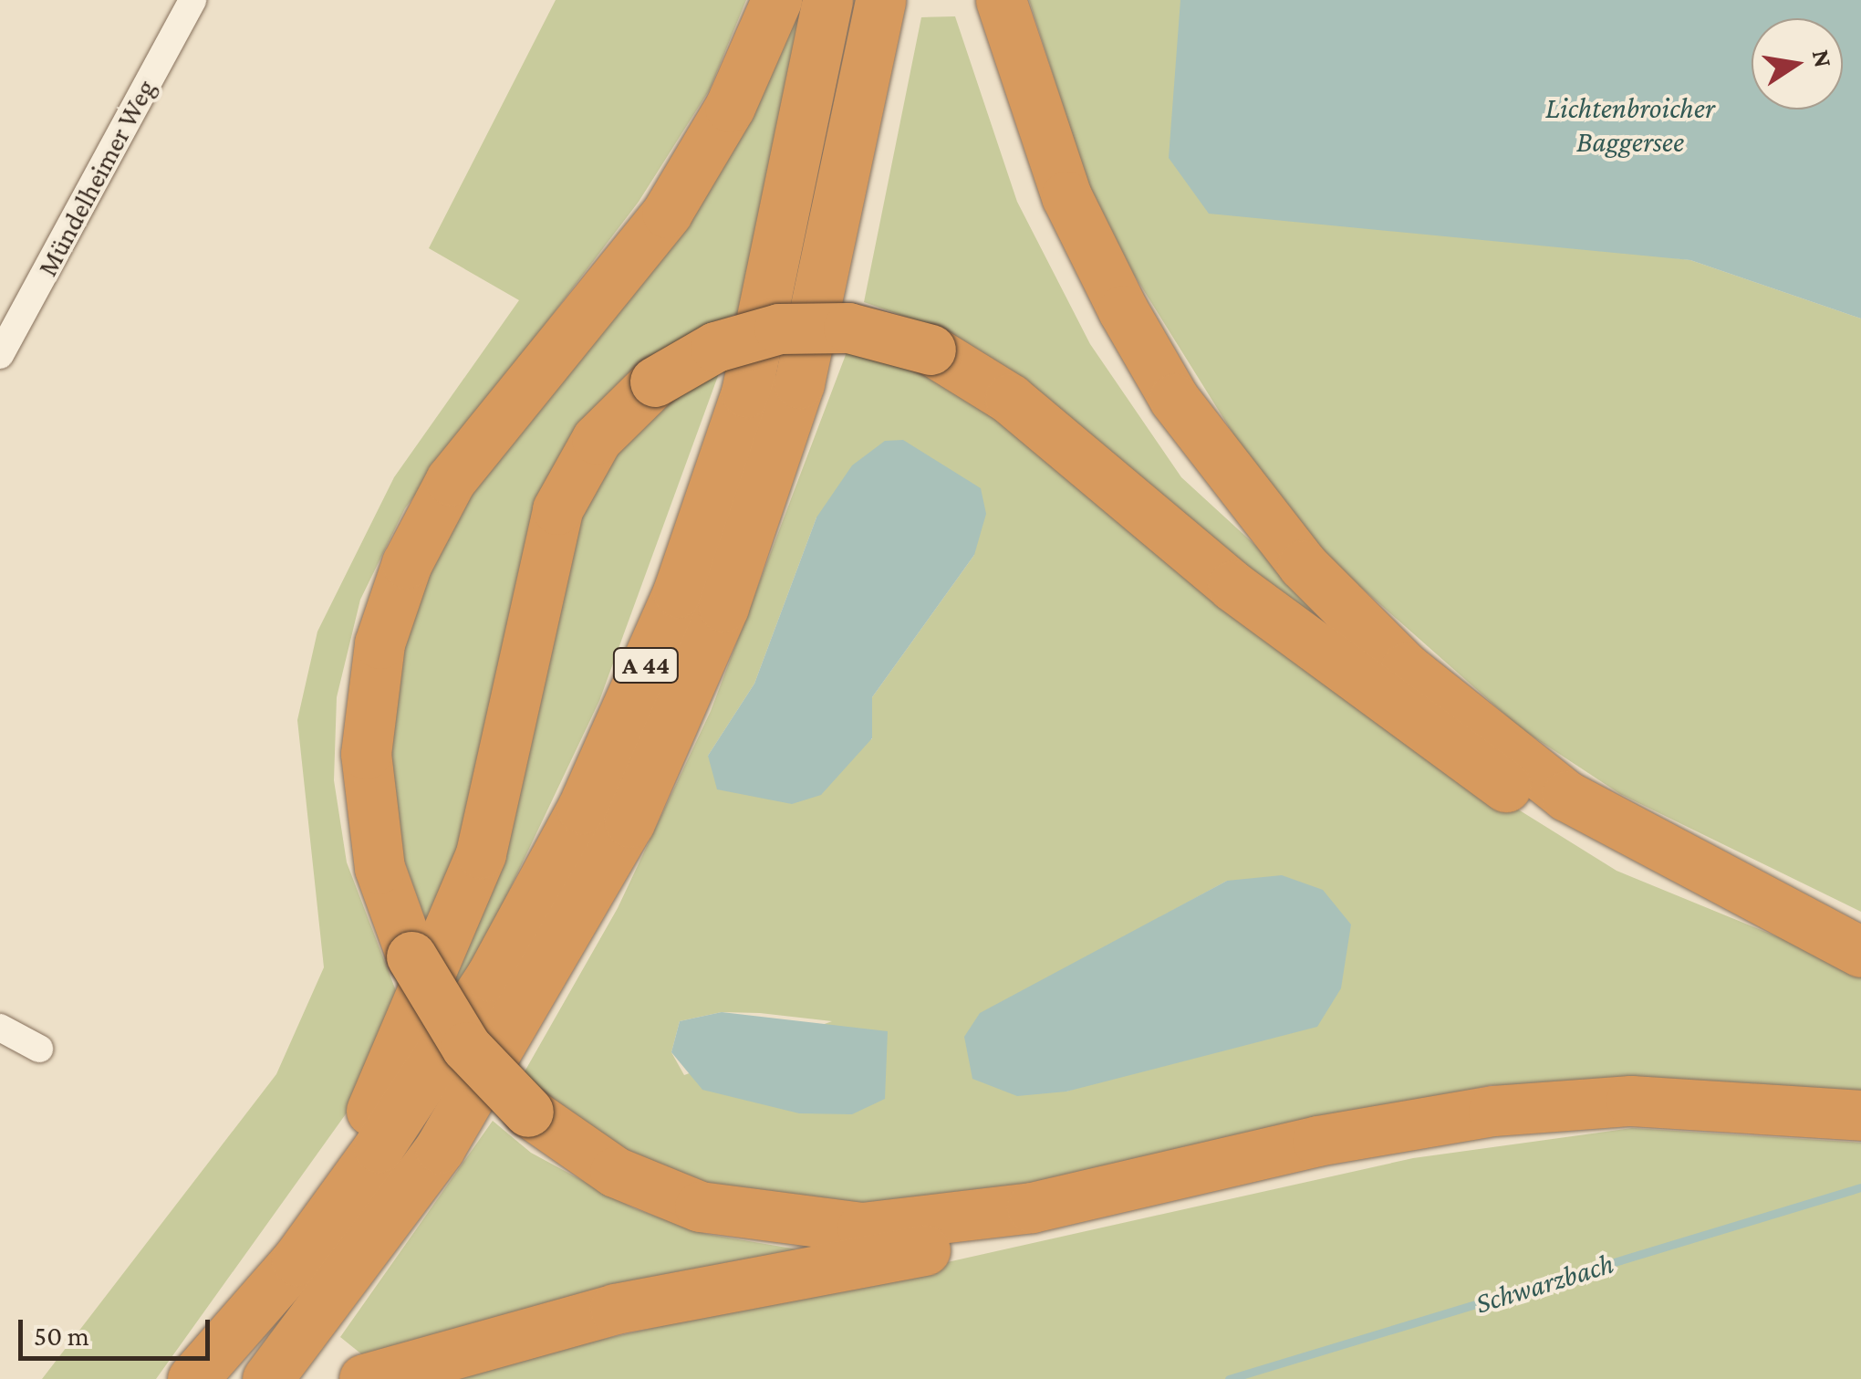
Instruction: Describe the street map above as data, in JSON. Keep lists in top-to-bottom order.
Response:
{
  "streets": {
    "highway": ["A 44"],
    "street": ["Mündelheimer Weg"]
  },
  "water": ["Lichtenbroicher Baggersee", "Schwarzbach"],
  "scale_bar": "50 m",
  "north": "right"
}
